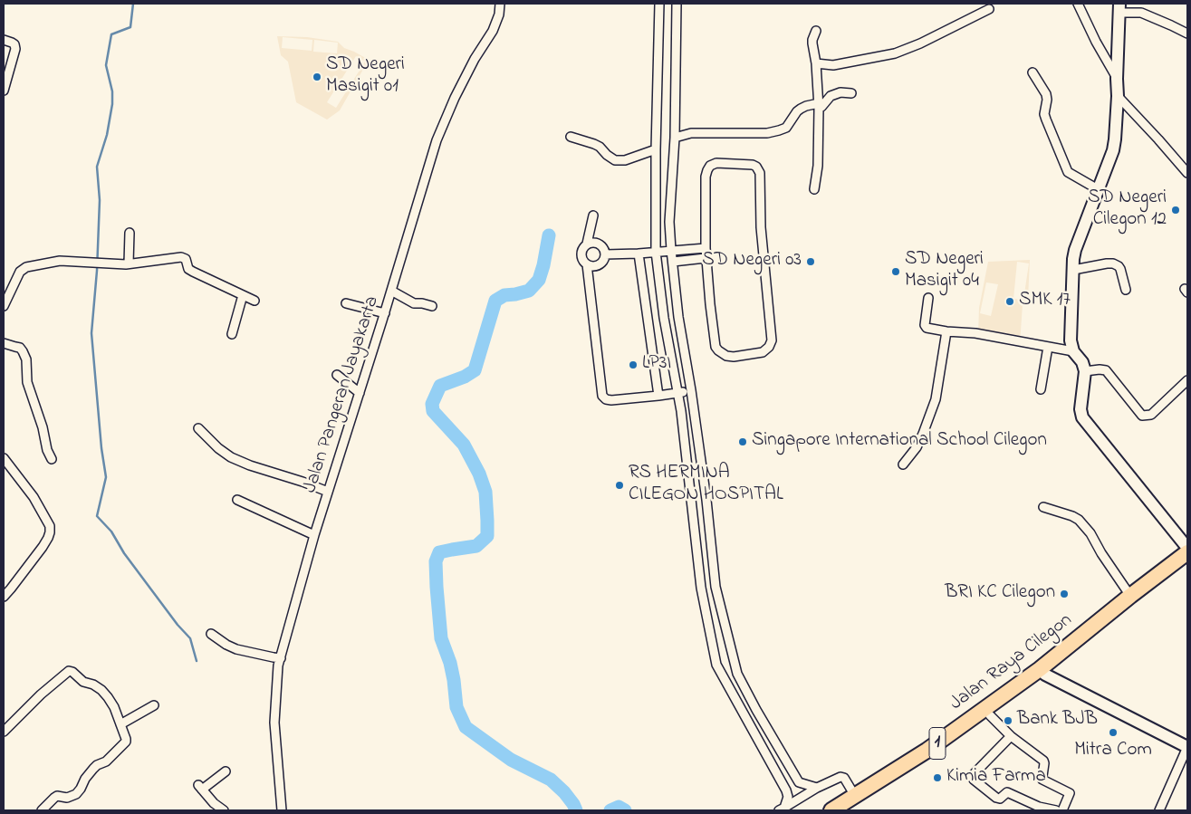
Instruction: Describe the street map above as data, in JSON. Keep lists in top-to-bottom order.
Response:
{
  "streets": {
    "highway": ["Jalan Raya Cilegon", "1"],
    "street": ["Jalan Pangeran Jayakarta"]
  },
  "places": [
    "SD Negeri Masigit 01",
    "SD Negeri Cilegon 12",
    "SD Negeri 03",
    "SD Negeri Masigit 04",
    "SMK 17",
    "LP3I",
    "Singapore International School Cilegon",
    "RS HERMINA CILEGON HOSPITAL",
    "BRI KC Cilegon",
    "Bank BJB",
    "Mitra Com",
    "Kimia Farma"
  ]
}
